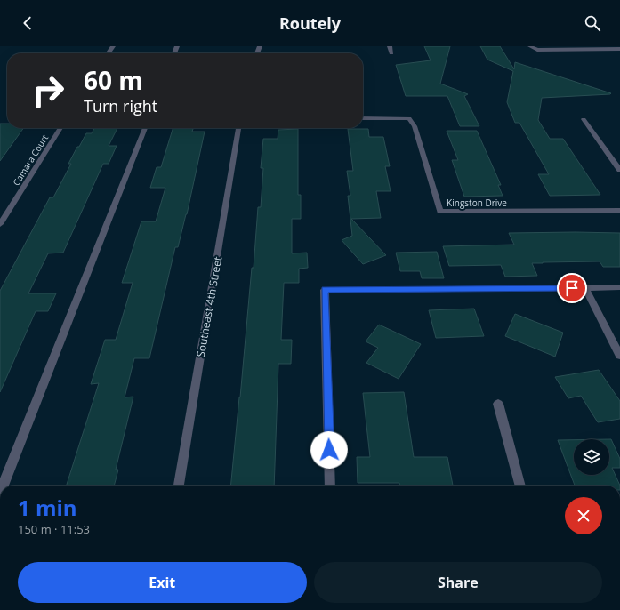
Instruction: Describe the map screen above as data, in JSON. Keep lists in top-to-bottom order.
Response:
{
  "streets": {
    "street": ["Camara Court", "Kingston Drive", "Southeast 4th Street"]
  },
  "page": {
    "header": "Routely",
    "turn": ["60 m", "Turn right"],
    "heading": ["1 min", "150 m · 11:53"],
    "buttons": ["Exit", "Share"]
  }
}
